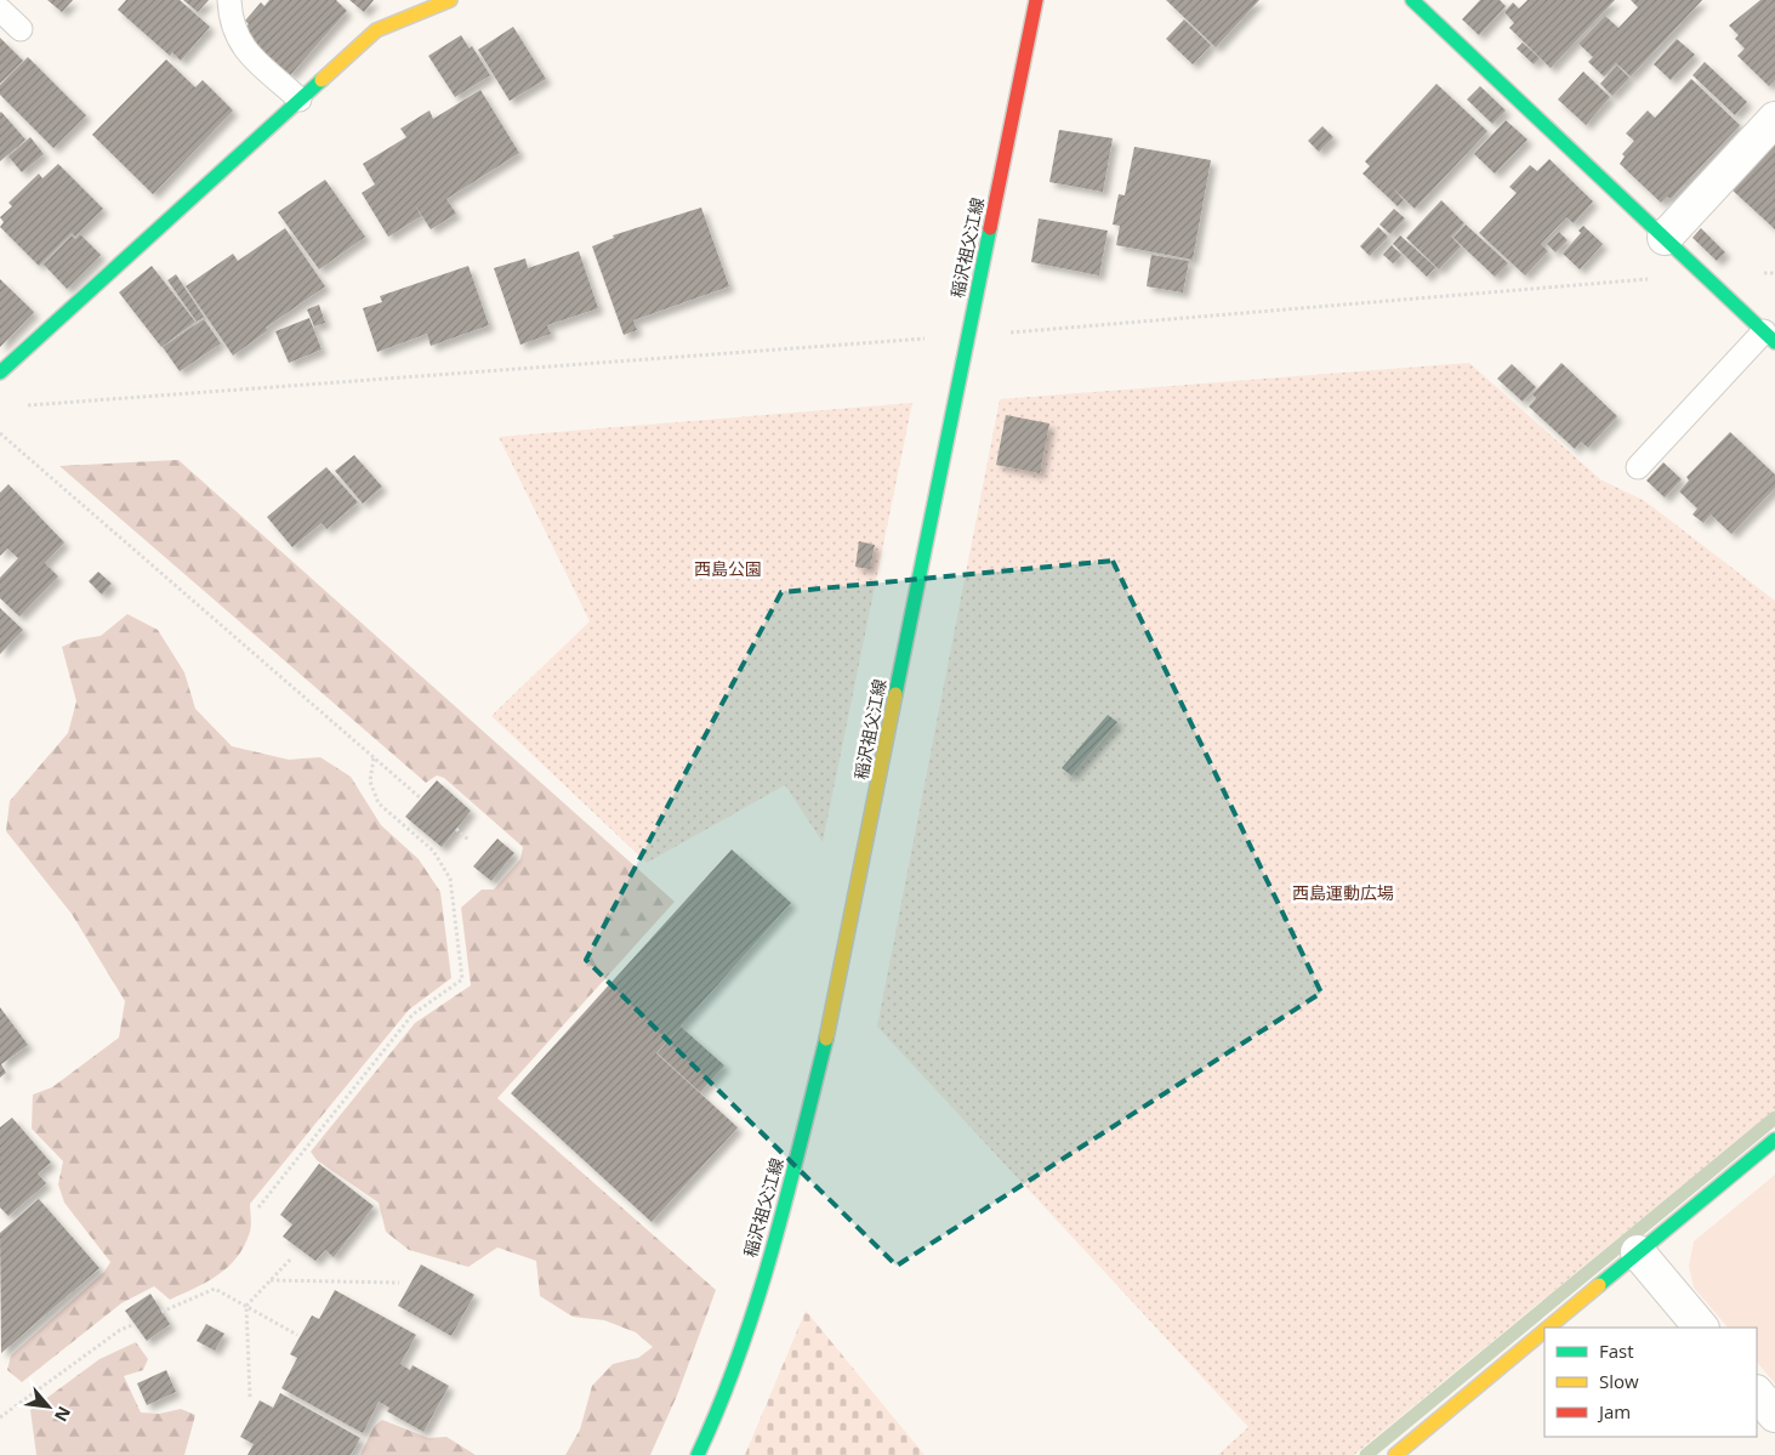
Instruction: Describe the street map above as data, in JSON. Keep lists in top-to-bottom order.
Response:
{
  "streets": {
    "street": ["稲沢祖父江線"]
  },
  "parks": ["西島公園", "西島運動広場"],
  "legend": ["Fast", "Slow", "Jam"],
  "north": "bottom right"
}
